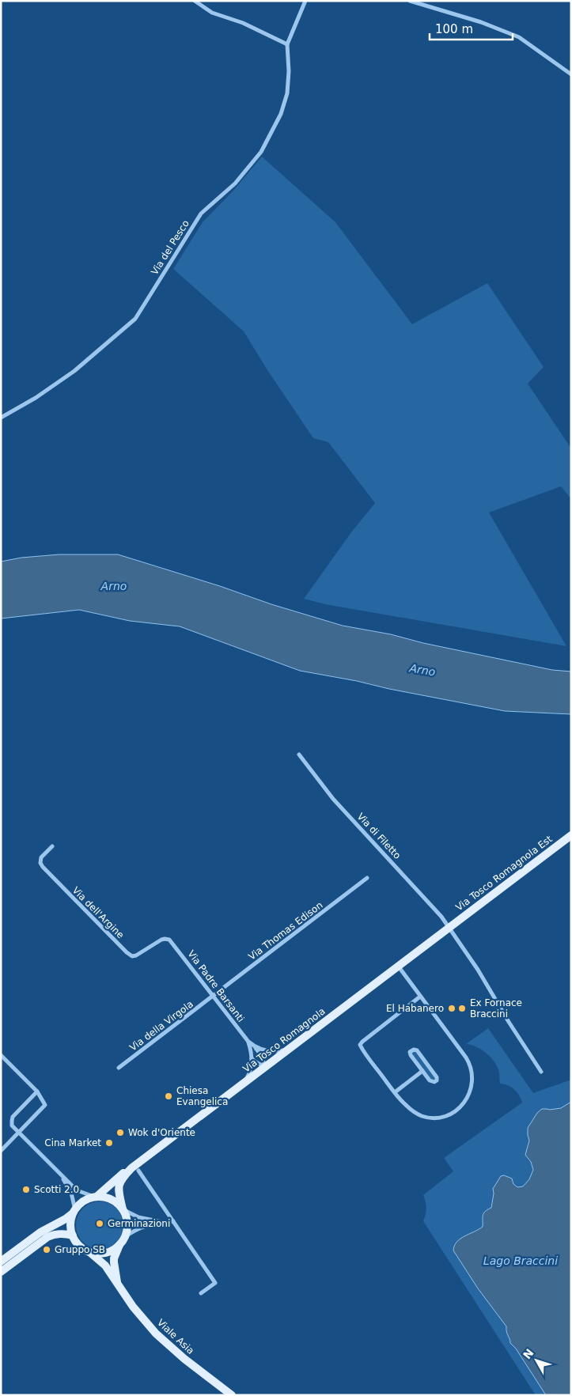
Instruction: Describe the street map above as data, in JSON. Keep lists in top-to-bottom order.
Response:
{
  "streets": {
    "main road": ["Via Tosco Romagnola Est", "Via Tosco Romagnola", "Viale Asia"],
    "street": [
      "Via del Pesco",
      "Via di Filetto",
      "Via dell'Argine",
      "Via Thomas Edison",
      "Via Padre Barsanti",
      "Via della Virgola"
    ]
  },
  "crossings": [
    ["Via di Filetto", "Via Tosco Romagnola Est"],
    ["Via di Filetto", "Via Tosco Romagnola"],
    ["Via Tosco Romagnola Est", "Via Tosco Romagnola"],
    ["Via dell'Argine", "Via Padre Barsanti"],
    ["Via Thomas Edison", "Via Padre Barsanti"],
    ["Via Thomas Edison", "Via della Virgola"],
    ["Via Padre Barsanti", "Via della Virgola"],
    ["Via Padre Barsanti", "Via Tosco Romagnola"],
    ["Via Tosco Romagnola", "Viale Asia"]
  ],
  "water": ["Arno", "Lago Braccini"],
  "places": [
    "El Habanero",
    "Ex Fornace Braccini",
    "Chiesa Evangelica",
    "Wok d'Oriente",
    "Cina Market",
    "Scotti 2.0",
    "Germinazioni",
    "Gruppo SB"
  ],
  "scale_bar": "100 m",
  "north": "top left"
}
